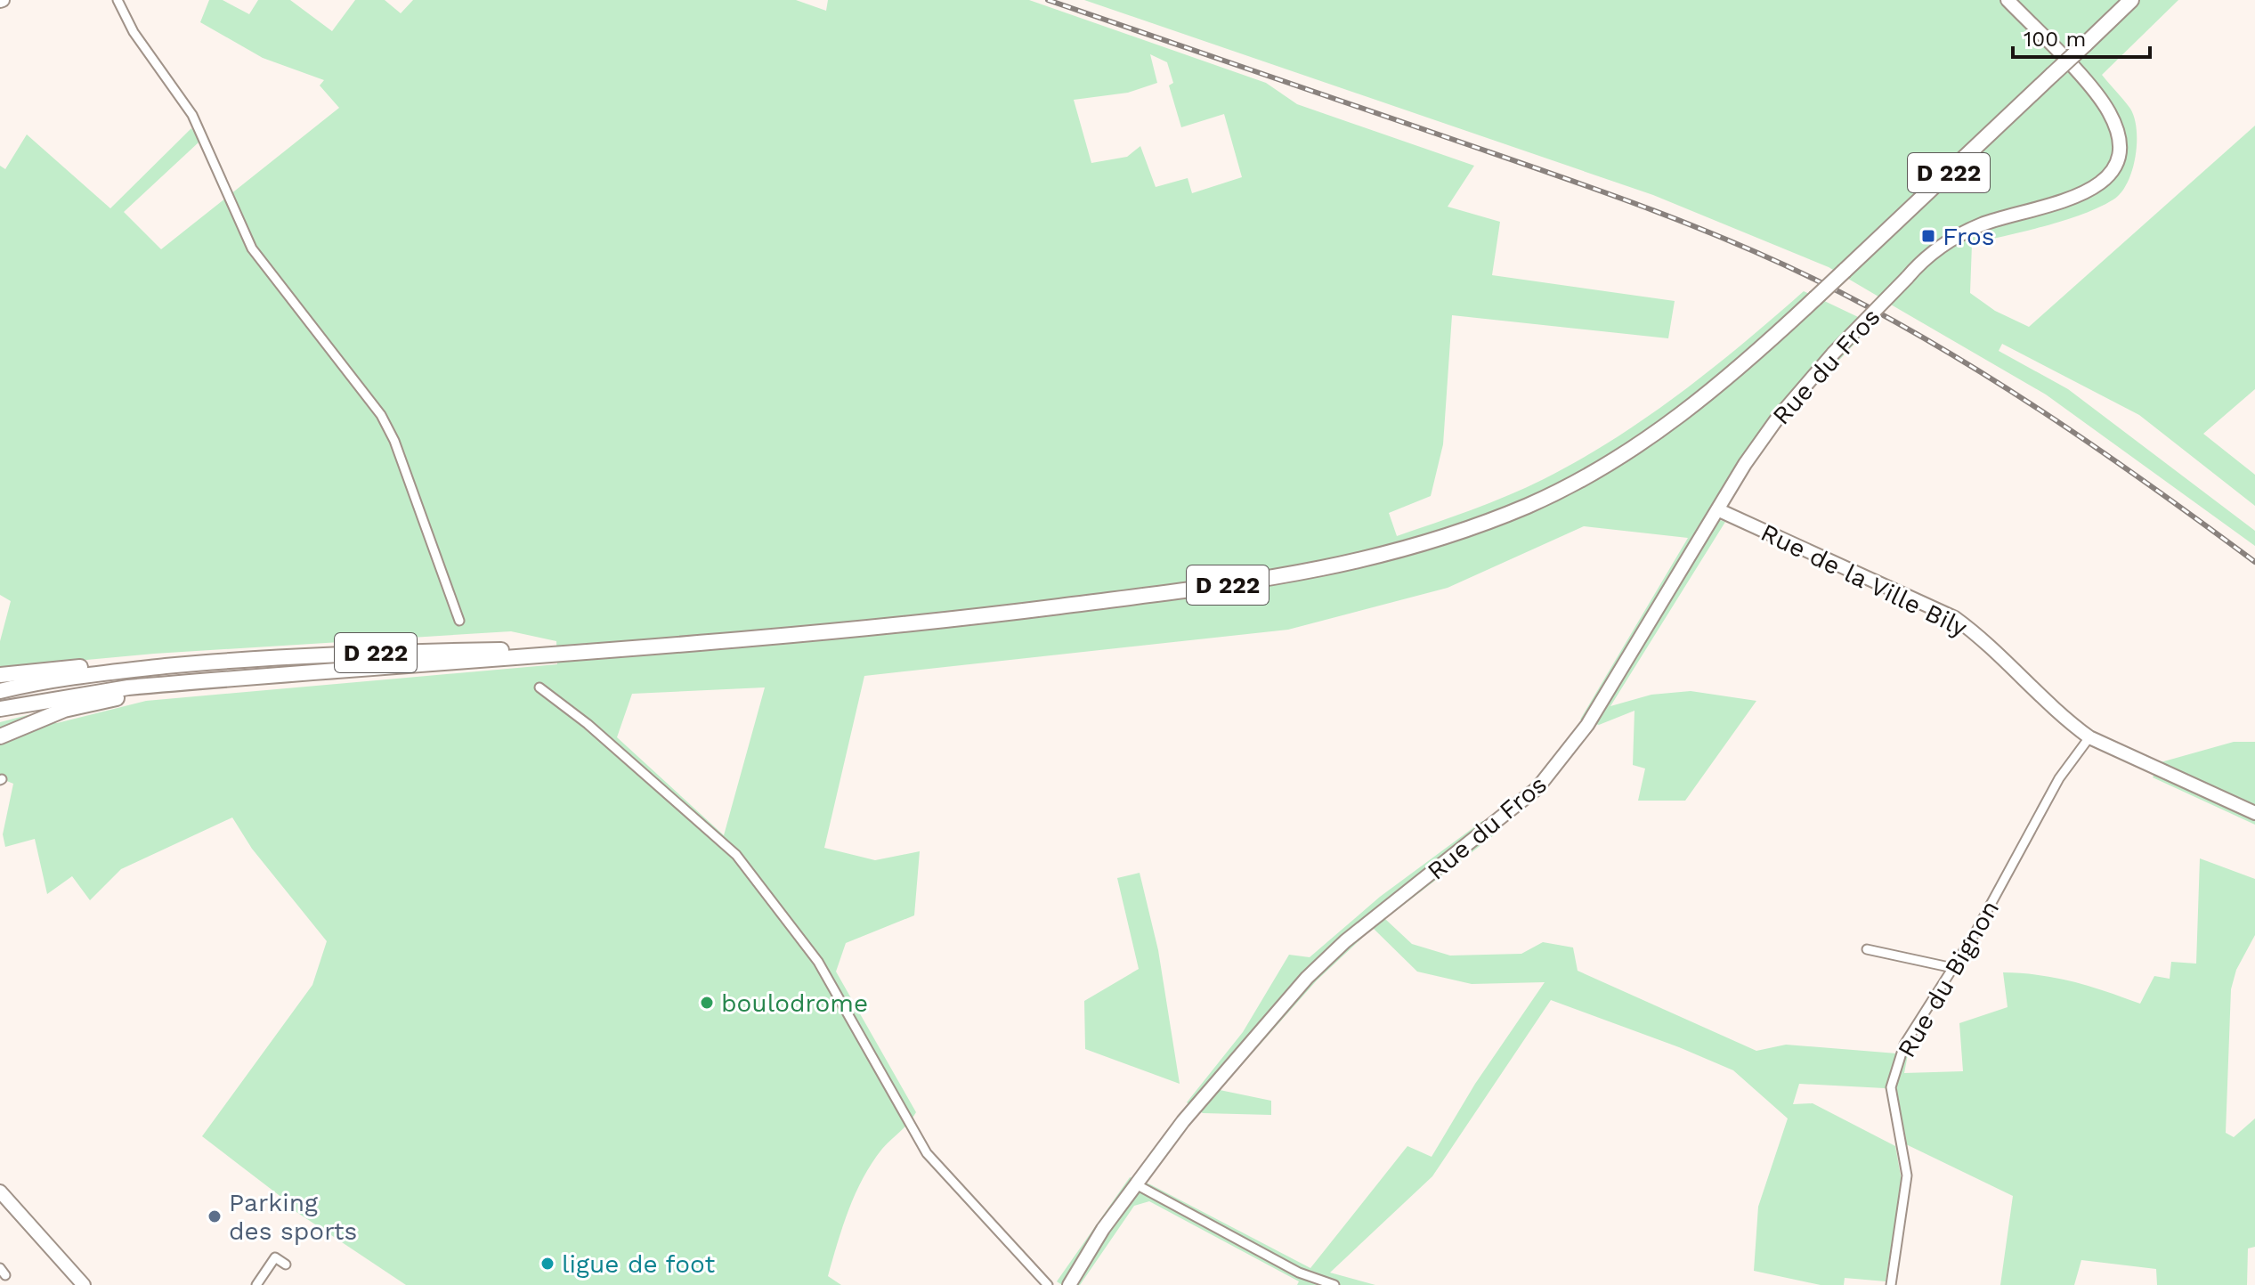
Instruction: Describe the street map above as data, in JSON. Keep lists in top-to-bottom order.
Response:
{
  "streets": {
    "highway": ["D 222"],
    "street": ["Rue du Fros", "Rue de la Ville Bily", "Rue du Bignon"]
  },
  "crossings": [
    ["Rue du Fros", "Rue de la Ville Bily"],
    ["Rue de la Ville Bily", "Rue du Bignon"]
  ],
  "places": {
    "transit": ["Fros"],
    "other": ["boulodrome", "Parking des sports", "ligue de foot"]
  },
  "scale_bar": "100 m"
}
